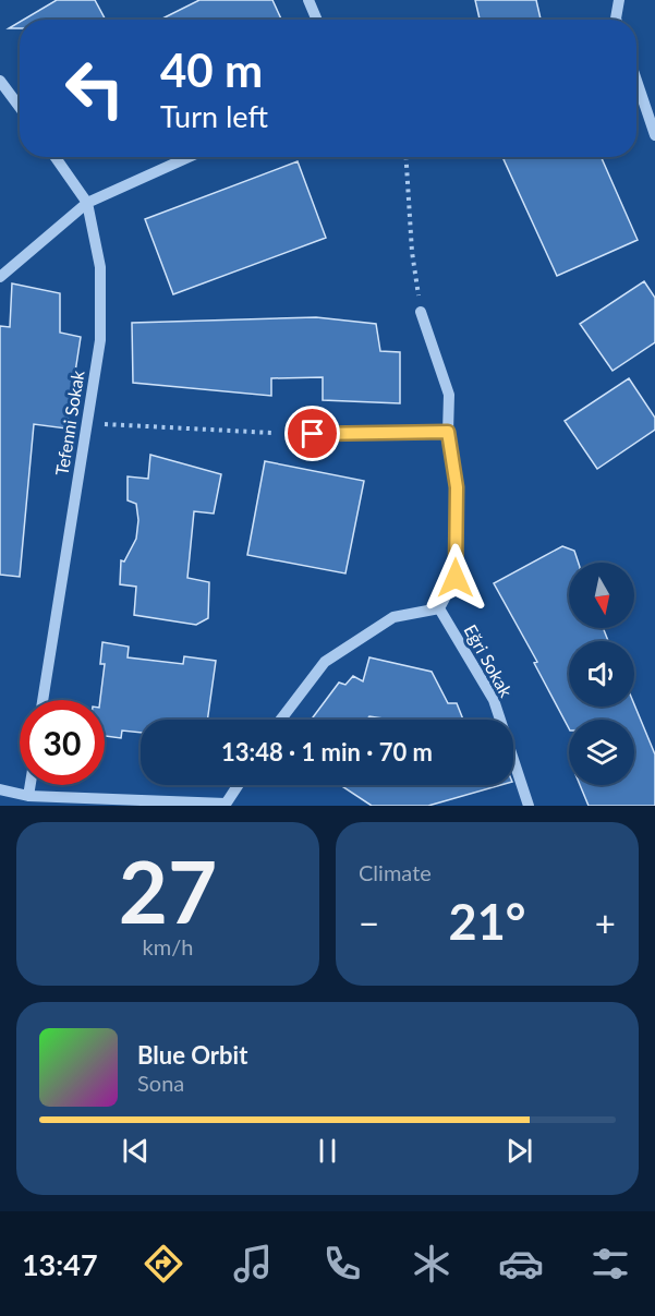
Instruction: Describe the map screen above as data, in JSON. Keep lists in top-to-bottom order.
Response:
{
  "streets": {
    "street": ["Tefenni Sokak", "Eğri Sokak"]
  },
  "north": "bottom",
  "page": {
    "turn": ["40 m", "Turn left"],
    "limit": "30",
    "trip": "13:48 · 1 min · 70 m",
    "tile": [
      ["27", "km/h"],
      "Climate"
    ],
    "heat": ["−", "21°", "+"],
    "song": ["Blue Orbit", "Sona"],
    "tabs": "13:47"
  }
}
